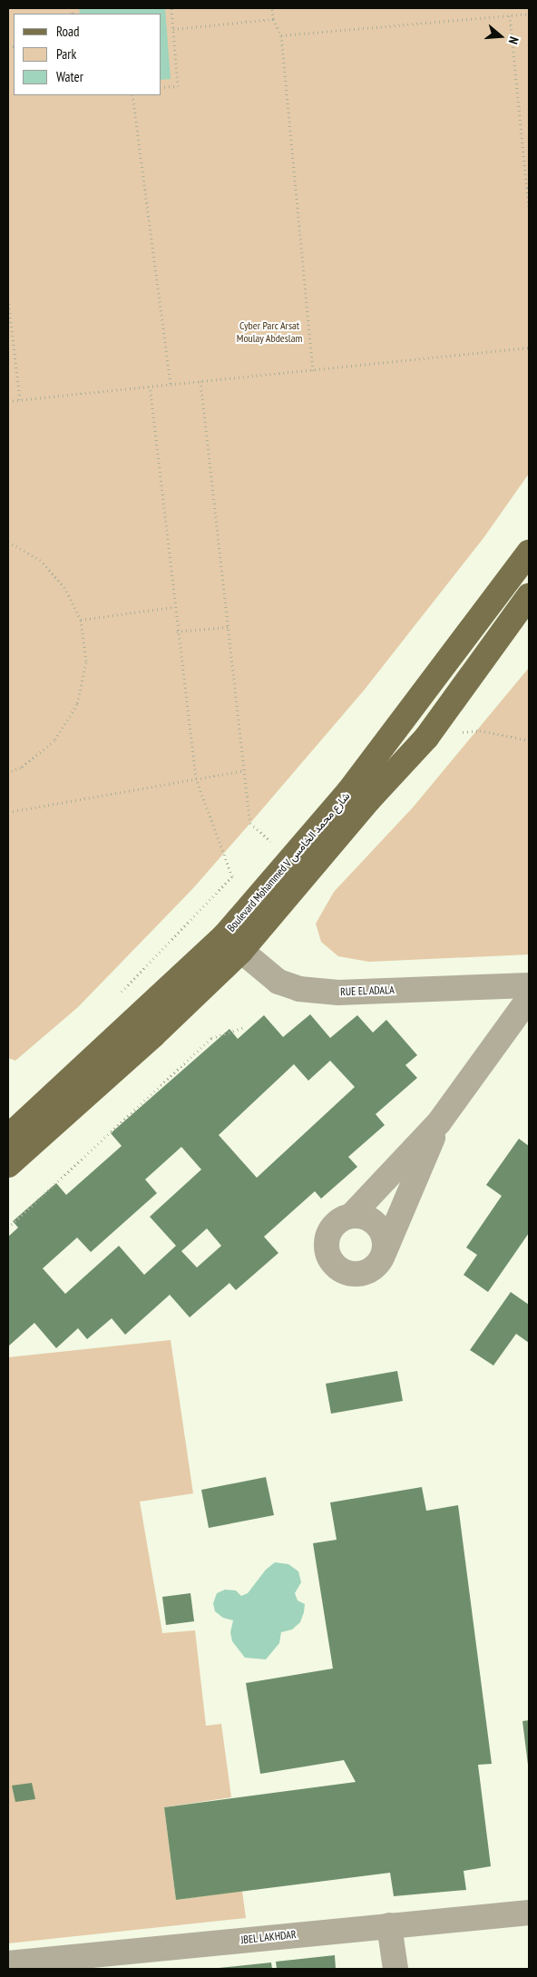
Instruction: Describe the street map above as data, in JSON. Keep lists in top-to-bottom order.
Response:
{
  "streets": {
    "main road": ["Boulevard Mohammed V شارع محمد الخامس"],
    "street": ["RUE EL ADALA", "JBEL LAKHDAR"]
  },
  "crossings": [
    ["Boulevard Mohammed V شارع محمد الخامس", "RUE EL ADALA"]
  ],
  "parks": ["Cyber Parc Arsat Moulay Abdeslam"],
  "legend": ["Road", "Park", "Water"],
  "north": "right"
}
